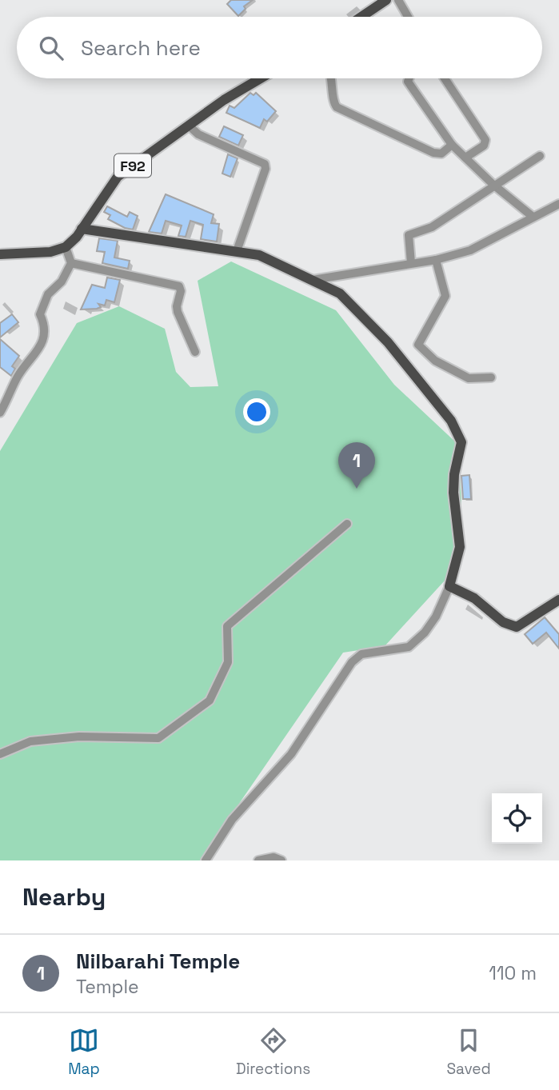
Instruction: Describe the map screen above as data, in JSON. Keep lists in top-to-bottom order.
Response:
{
  "streets": {
    "main road": ["F92"]
  },
  "page": {
    "search": "Search here",
    "pins": "1",
    "heading": "Nearby",
    "list": [
      {
        "mark": "1",
        "name": "Nilbarahi Temple",
        "note": "Temple",
        "value": "110 m"
      }
    ],
    "nav": ["Map", "Directions", "Saved"]
  }
}
